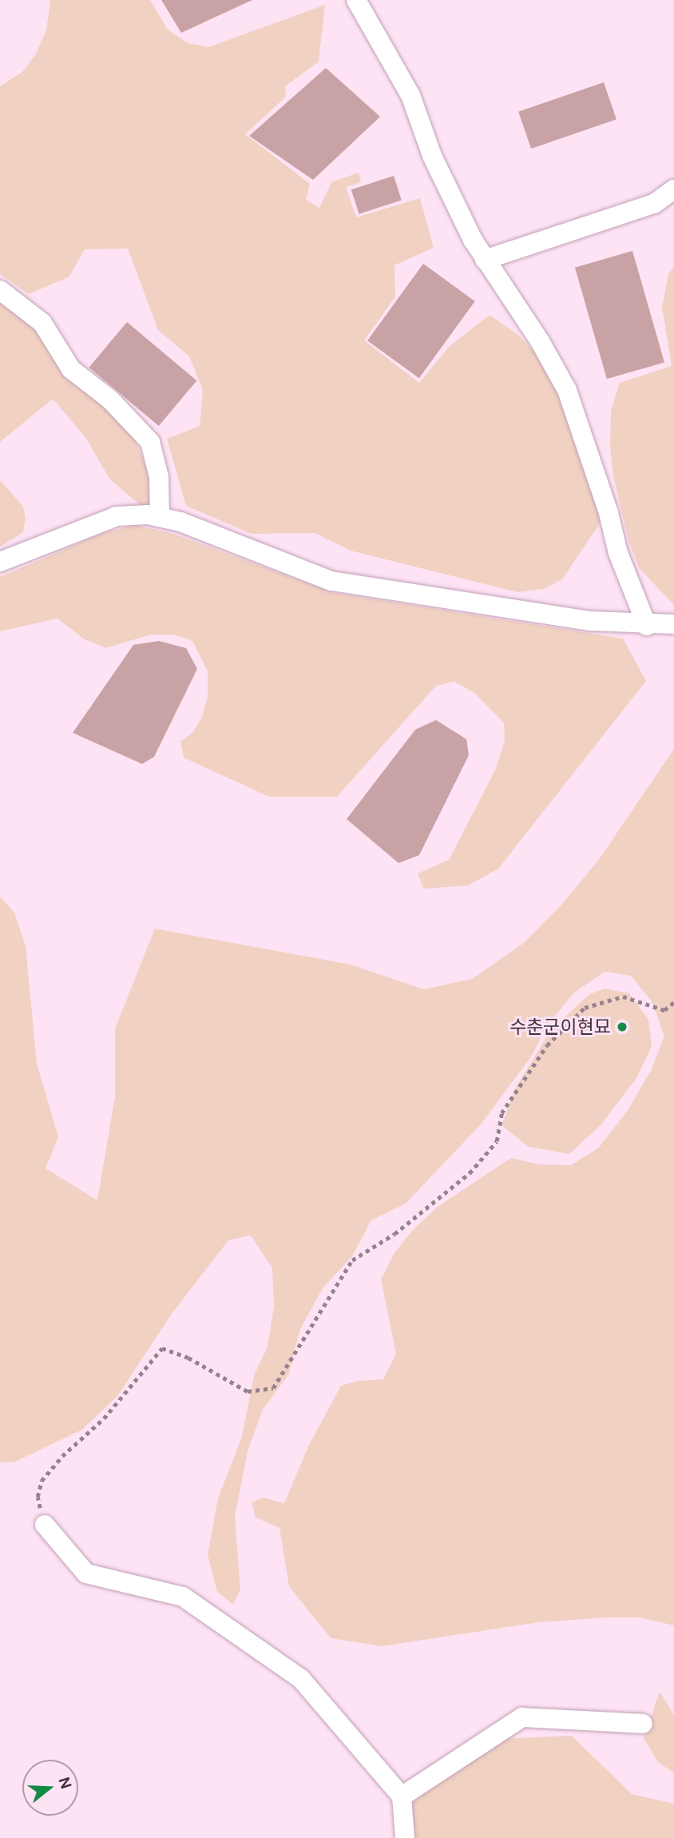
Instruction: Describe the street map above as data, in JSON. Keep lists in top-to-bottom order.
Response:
{
  "places": ["수춘군이현묘"],
  "north": "right"
}
